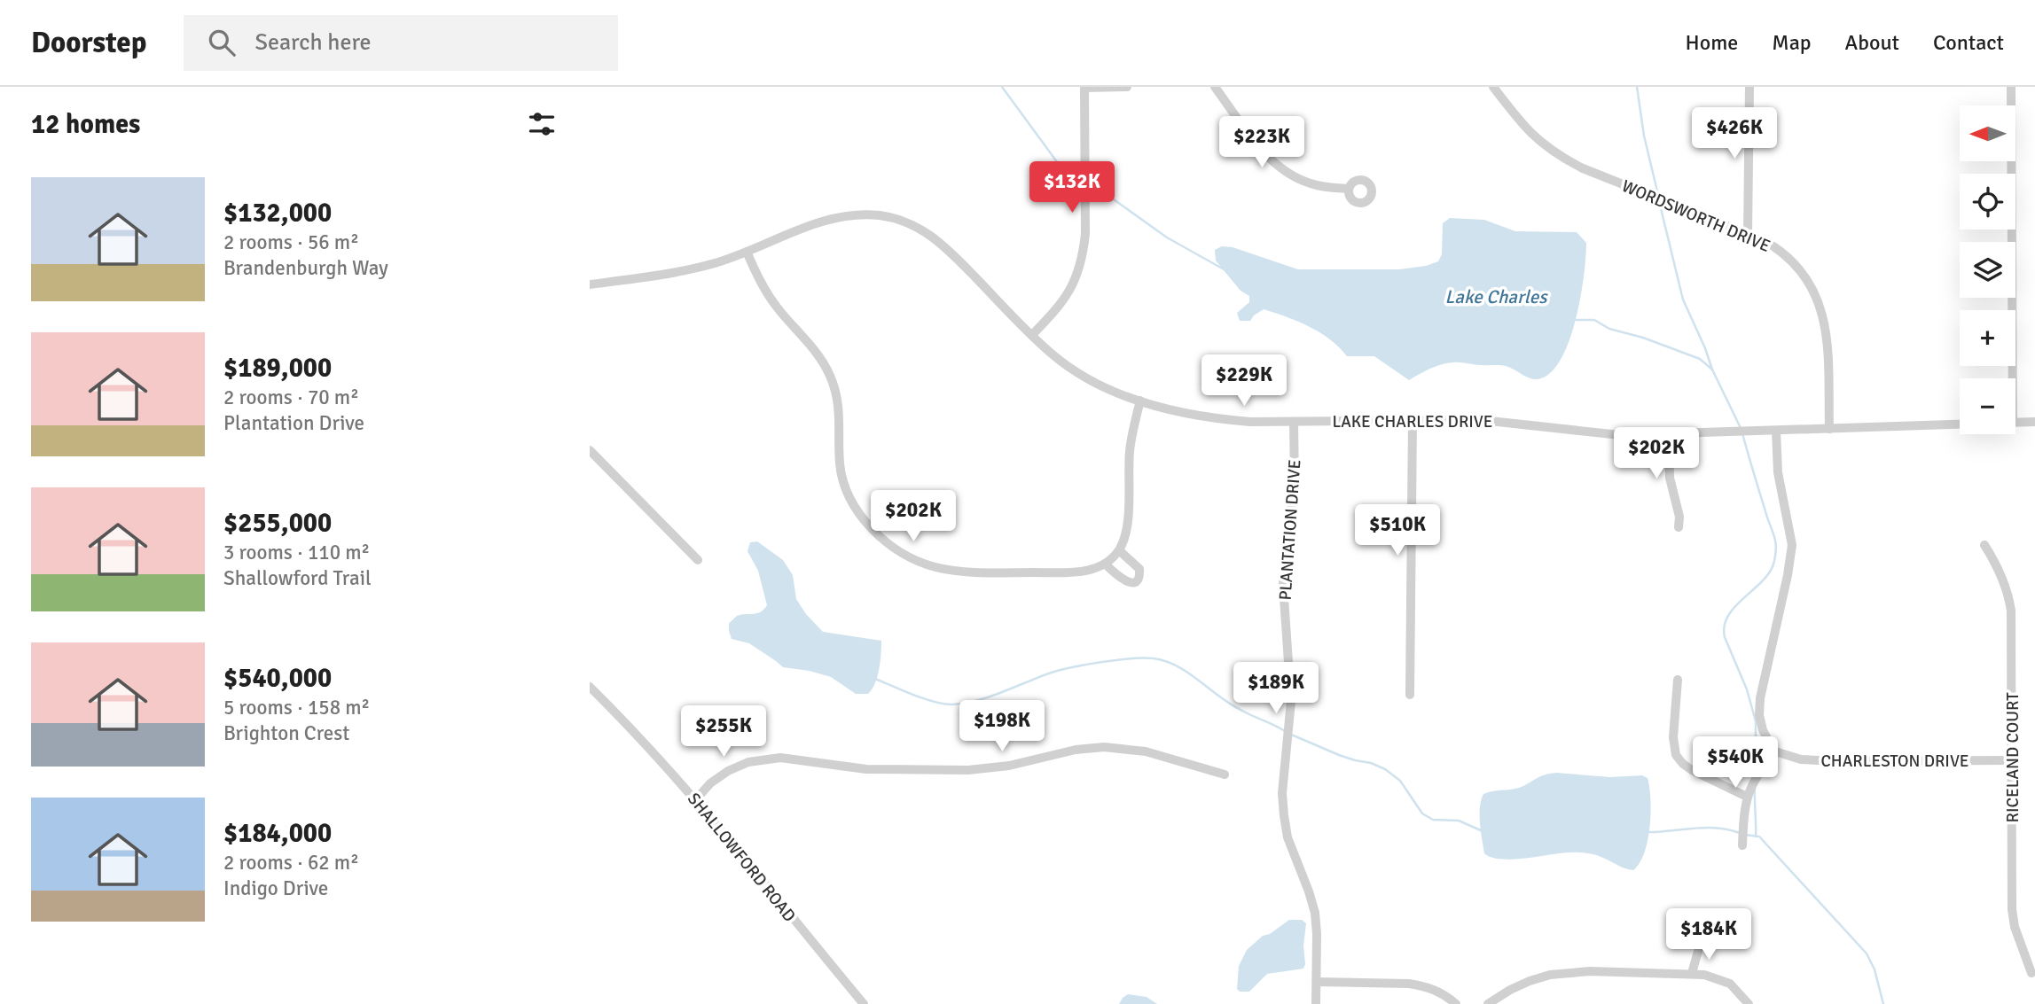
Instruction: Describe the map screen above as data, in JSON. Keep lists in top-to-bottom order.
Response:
{
  "streets": {
    "street": [
      "WORDSWORTH DRIVE",
      "LAKE CHARLES DRIVE",
      "PLANTATION DRIVE",
      "RICELAND COURT",
      "CHARLESTON DRIVE",
      "SHALLOWFORD ROAD"
    ]
  },
  "crossings": [
    ["WORDSWORTH DRIVE", "LAKE CHARLES DRIVE"],
    ["LAKE CHARLES DRIVE", "PLANTATION DRIVE"],
    ["RICELAND COURT", "CHARLESTON DRIVE"]
  ],
  "water": ["Lake Charles"],
  "north": "left",
  "page": {
    "header": "Doorstep",
    "search": "Search here",
    "nav": [
      "Home",
      "Map",
      "About",
      "Contact"
    ],
    "heading": "12 homes",
    "map_buttons": ["+", "−"],
    "price": [
      "$426K",
      "$223K",
      "$132K",
      "$229K",
      "$202K",
      "$202K",
      "$510K",
      "$189K",
      "$198K",
      "$255K",
      "$540K",
      "$184K"
    ],
    "list": [
      {
        "name": "$132,000",
        "note": "2 rooms · 56 m² · Brandenburgh Way"
      },
      {
        "name": "$189,000",
        "note": "2 rooms · 70 m² · Plantation Drive"
      },
      {
        "name": "$255,000",
        "note": "3 rooms · 110 m² · Shallowford Trail"
      },
      {
        "name": "$540,000",
        "note": "5 rooms · 158 m² · Brighton Crest"
      },
      {
        "name": "$184,000",
        "note": "2 rooms · 62 m² · Indigo Drive"
      }
    ]
  }
}
